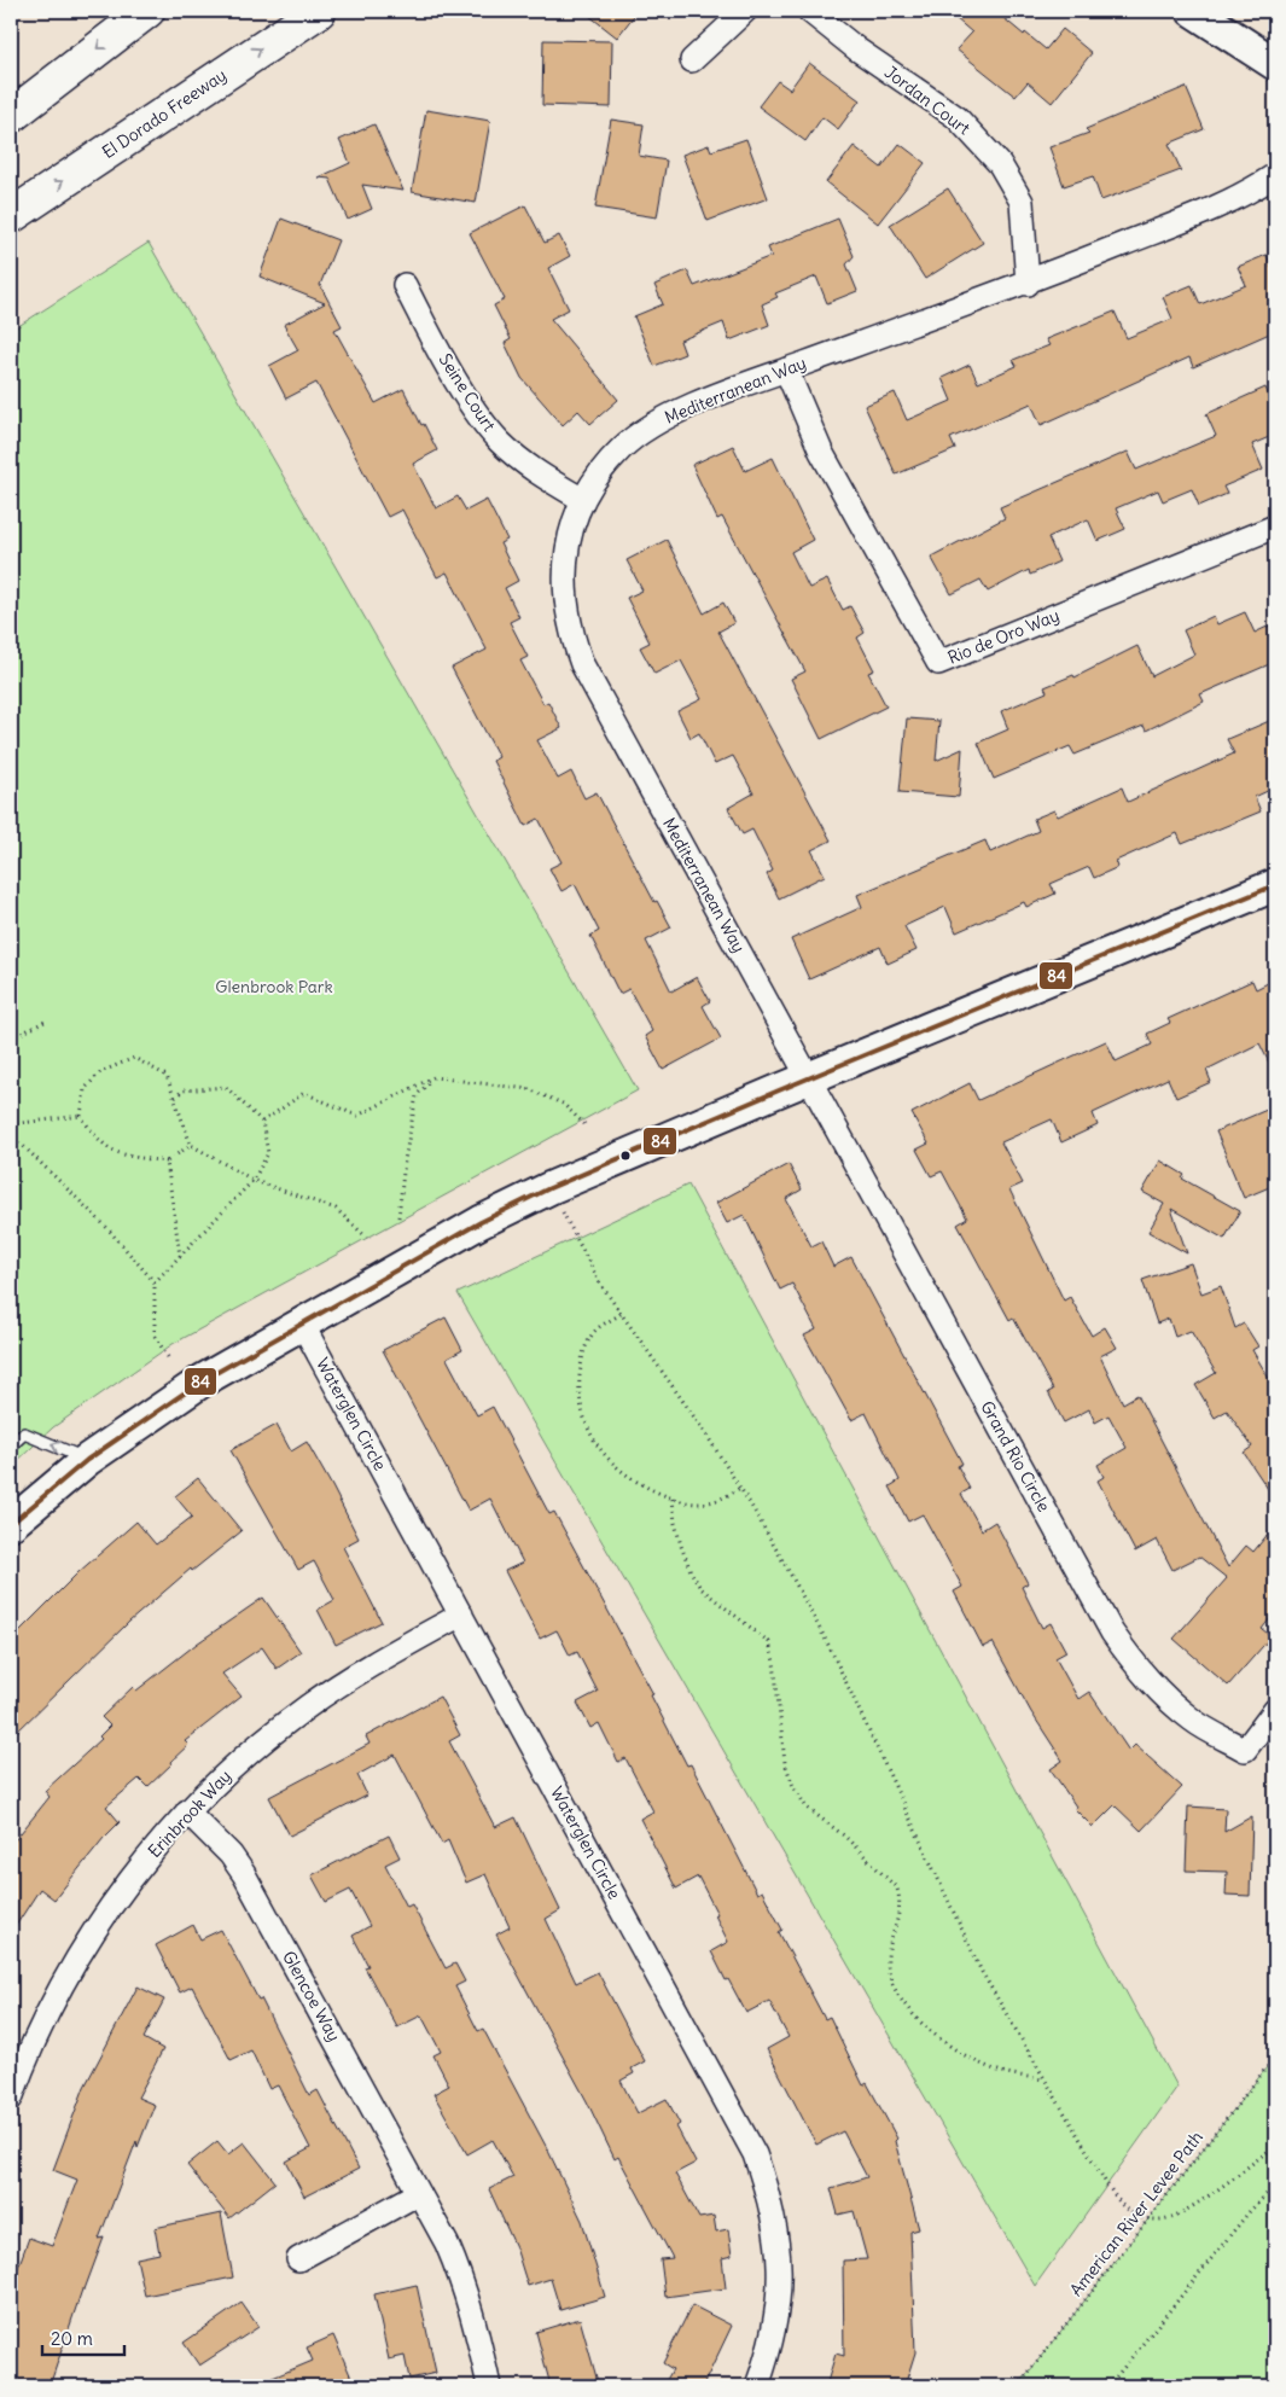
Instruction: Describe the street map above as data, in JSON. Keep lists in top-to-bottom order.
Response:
{
  "streets": {
    "highway": ["El Dorado Freeway"],
    "street": [
      "Jordan Court",
      "Mediterranean Way",
      "Seine Court",
      "Rio de Oro Way",
      "Waterglen Circle",
      "Grand Rio Circle",
      "Erinbrook Way",
      "Glencoe Way"
    ],
    "path": ["American River Levee Path"]
  },
  "crossings": [
    ["Jordan Court", "Mediterranean Way"],
    ["Mediterranean Way", "Seine Court"],
    ["Mediterranean Way", "Rio de Oro Way"],
    ["Mediterranean Way", "Grand Rio Circle"],
    ["Waterglen Circle", "Erinbrook Way"],
    ["Erinbrook Way", "Glencoe Way"]
  ],
  "parks": ["Glenbrook Park"],
  "lines": ["transit line 84"],
  "scale_bar": "20 m"
}
